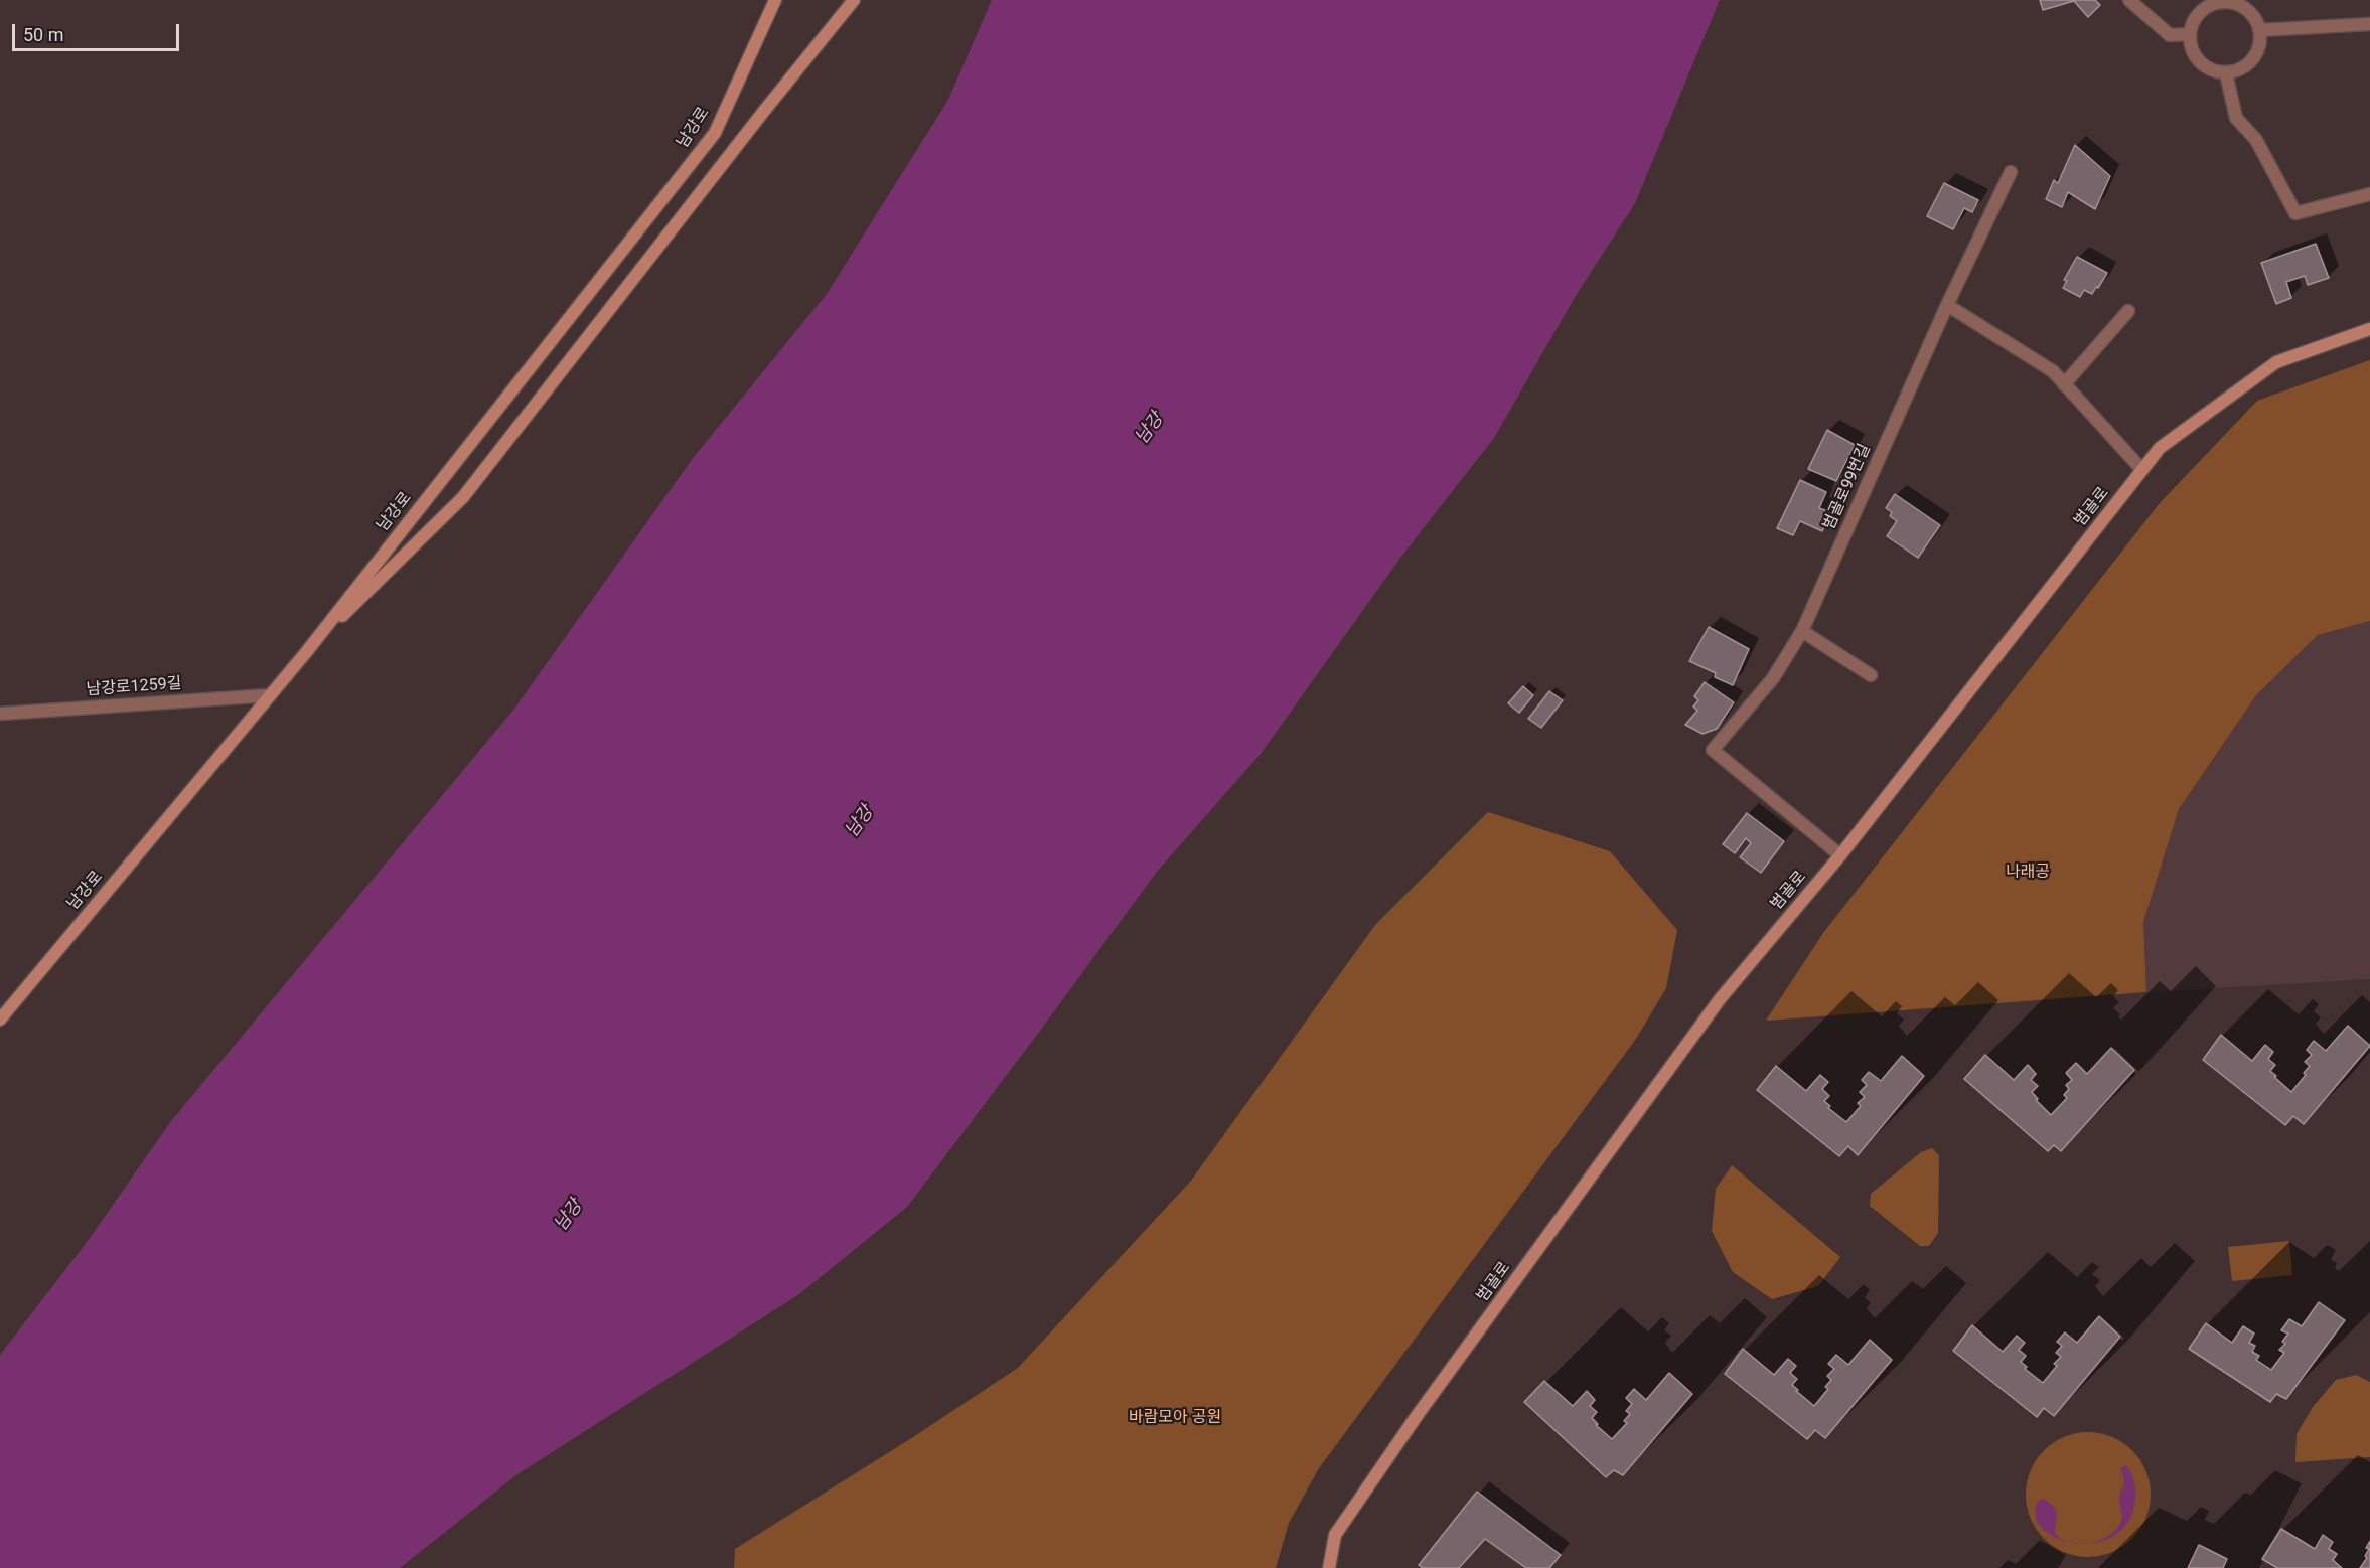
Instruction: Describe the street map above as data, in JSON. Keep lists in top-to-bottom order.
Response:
{
  "streets": {
    "street": [
      "남강로",
      "범골로99번길",
      "범골로",
      "남강로1259길"
    ]
  },
  "crossings": [
    ["남강로", "남강로1259길"],
    ["범골로99번길", "범골로"]
  ],
  "water": ["남강"],
  "parks": ["나래공", "바람모아 공원"],
  "scale_bar": "50 m"
}
